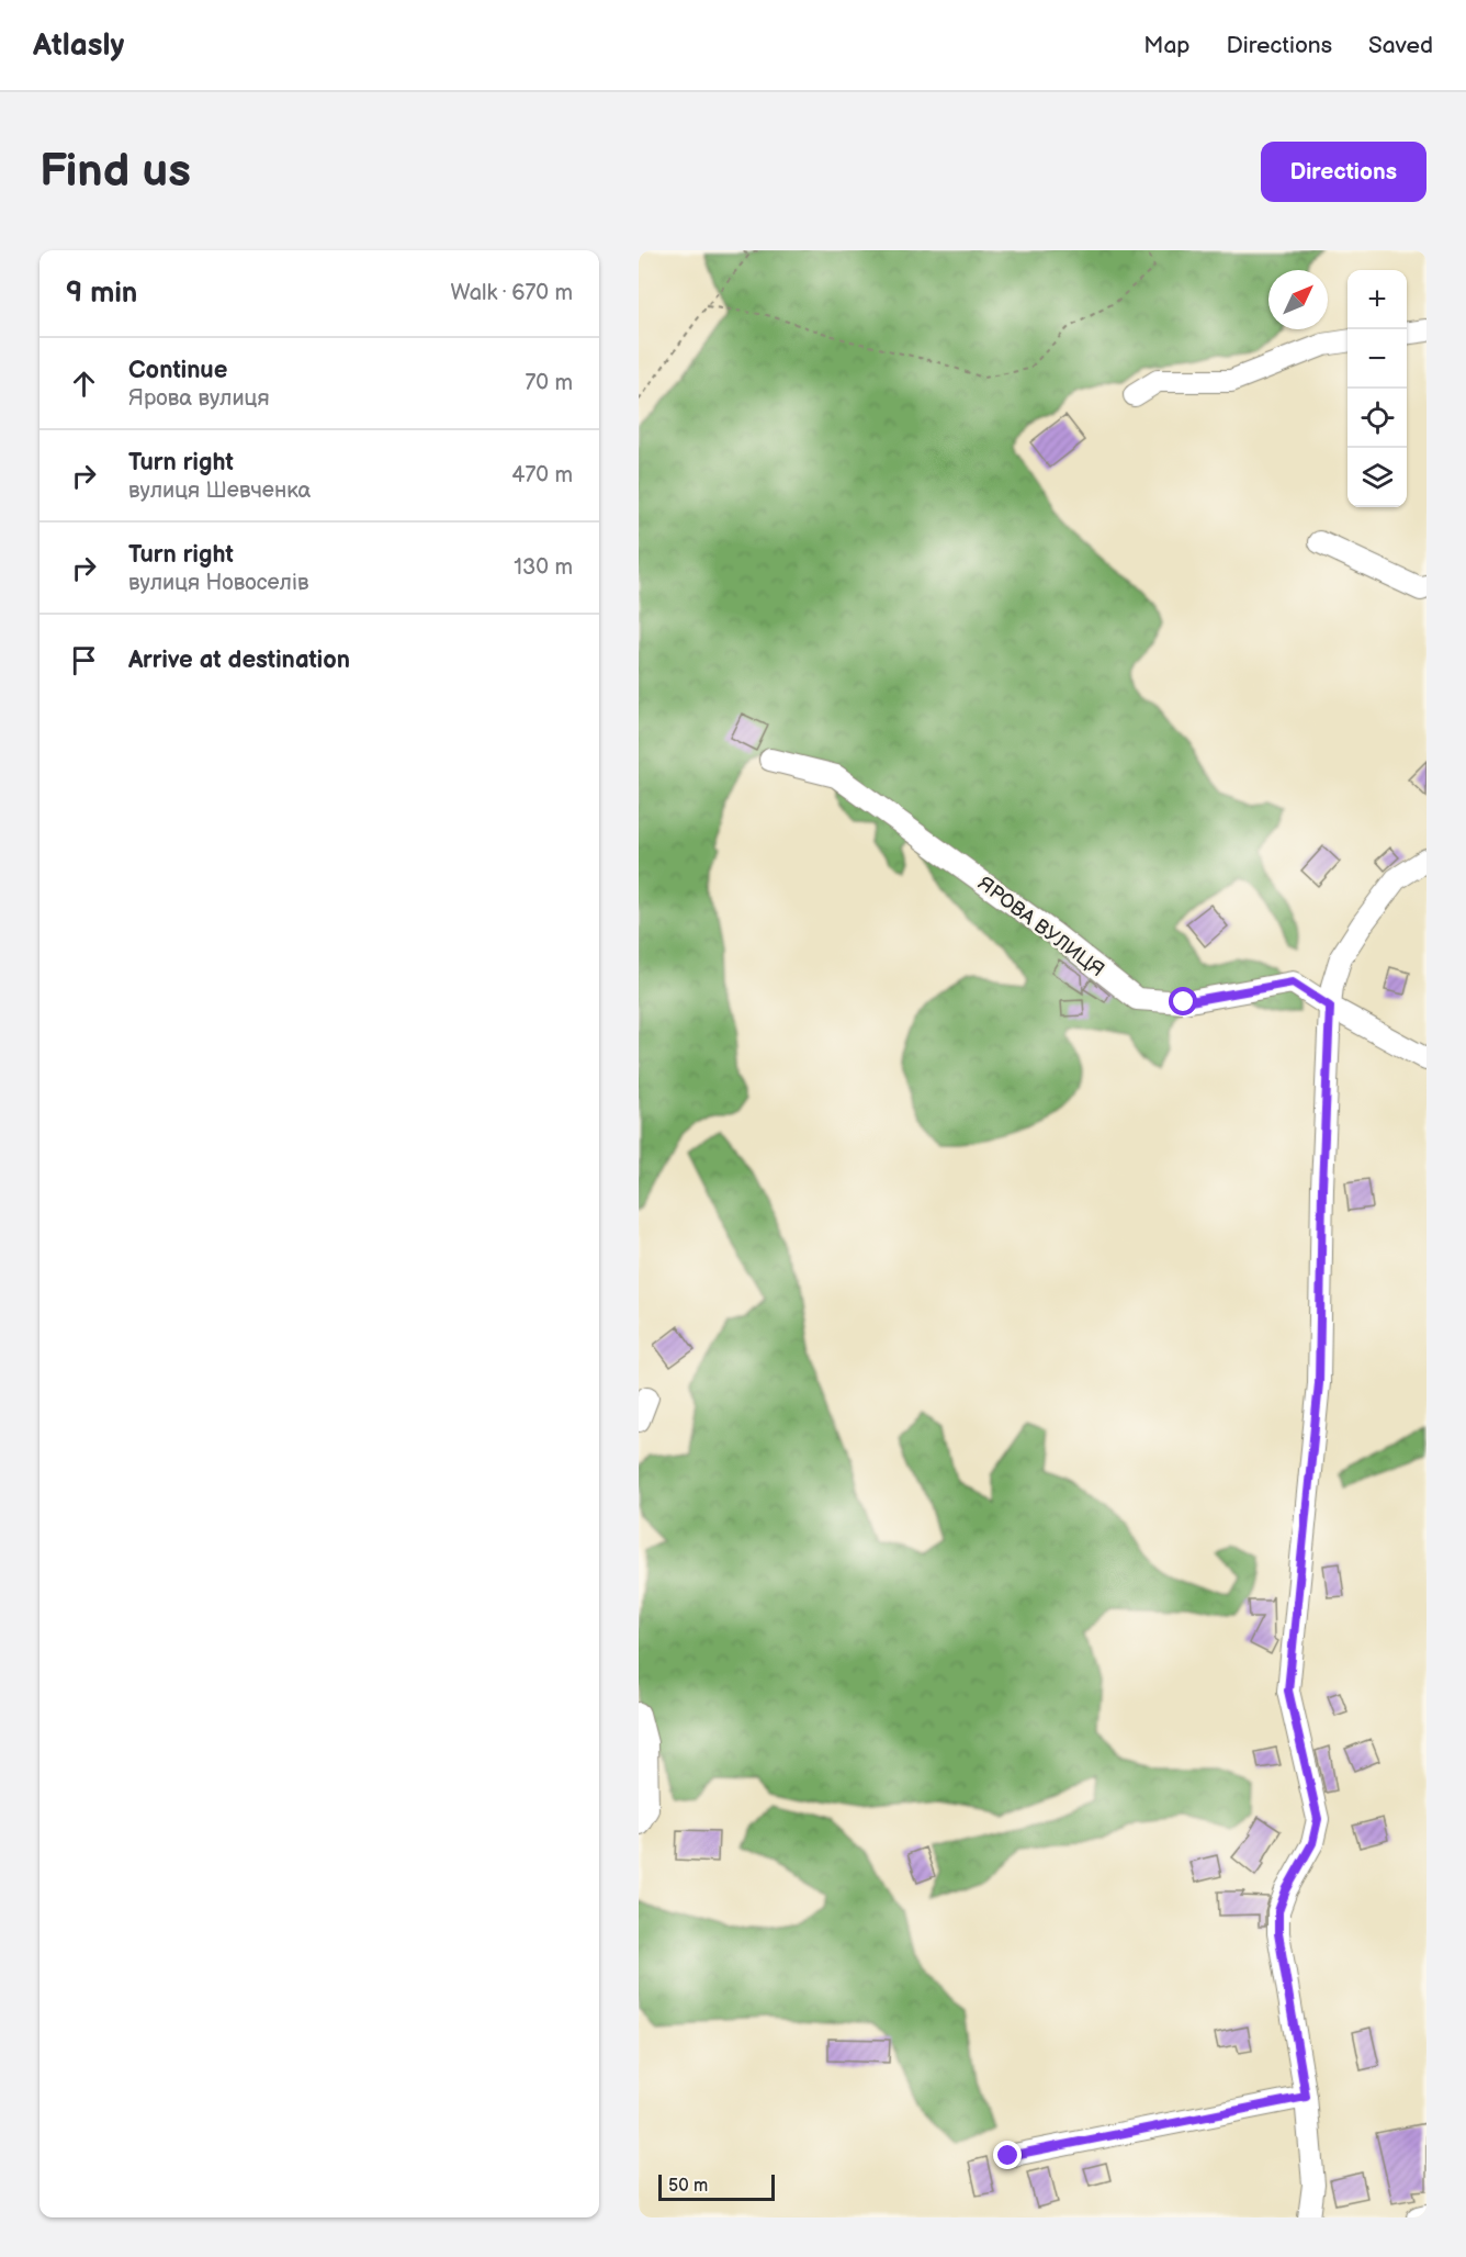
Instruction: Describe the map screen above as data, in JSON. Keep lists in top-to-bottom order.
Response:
{
  "streets": {
    "street": ["ЯРОВА ВУЛИЦЯ"]
  },
  "scale_bar": "50 m",
  "north": "top right",
  "page": {
    "header": "Atlasly",
    "nav": ["Map", "Directions", "Saved"],
    "buttons": "Directions",
    "title": "Find us",
    "heading": ["9 min", "Walk · 670 m"],
    "map_buttons": ["+", "−"],
    "list": [
      ["Continue", "Ярова вулиця", "70 m"],
      ["Turn right", "вулиця Шевченка", "470 m"],
      ["Turn right", "вулиця Новоселів", "130 m"],
      "Arrive at destination"
    ],
    "scale": "50 m"
  }
}
